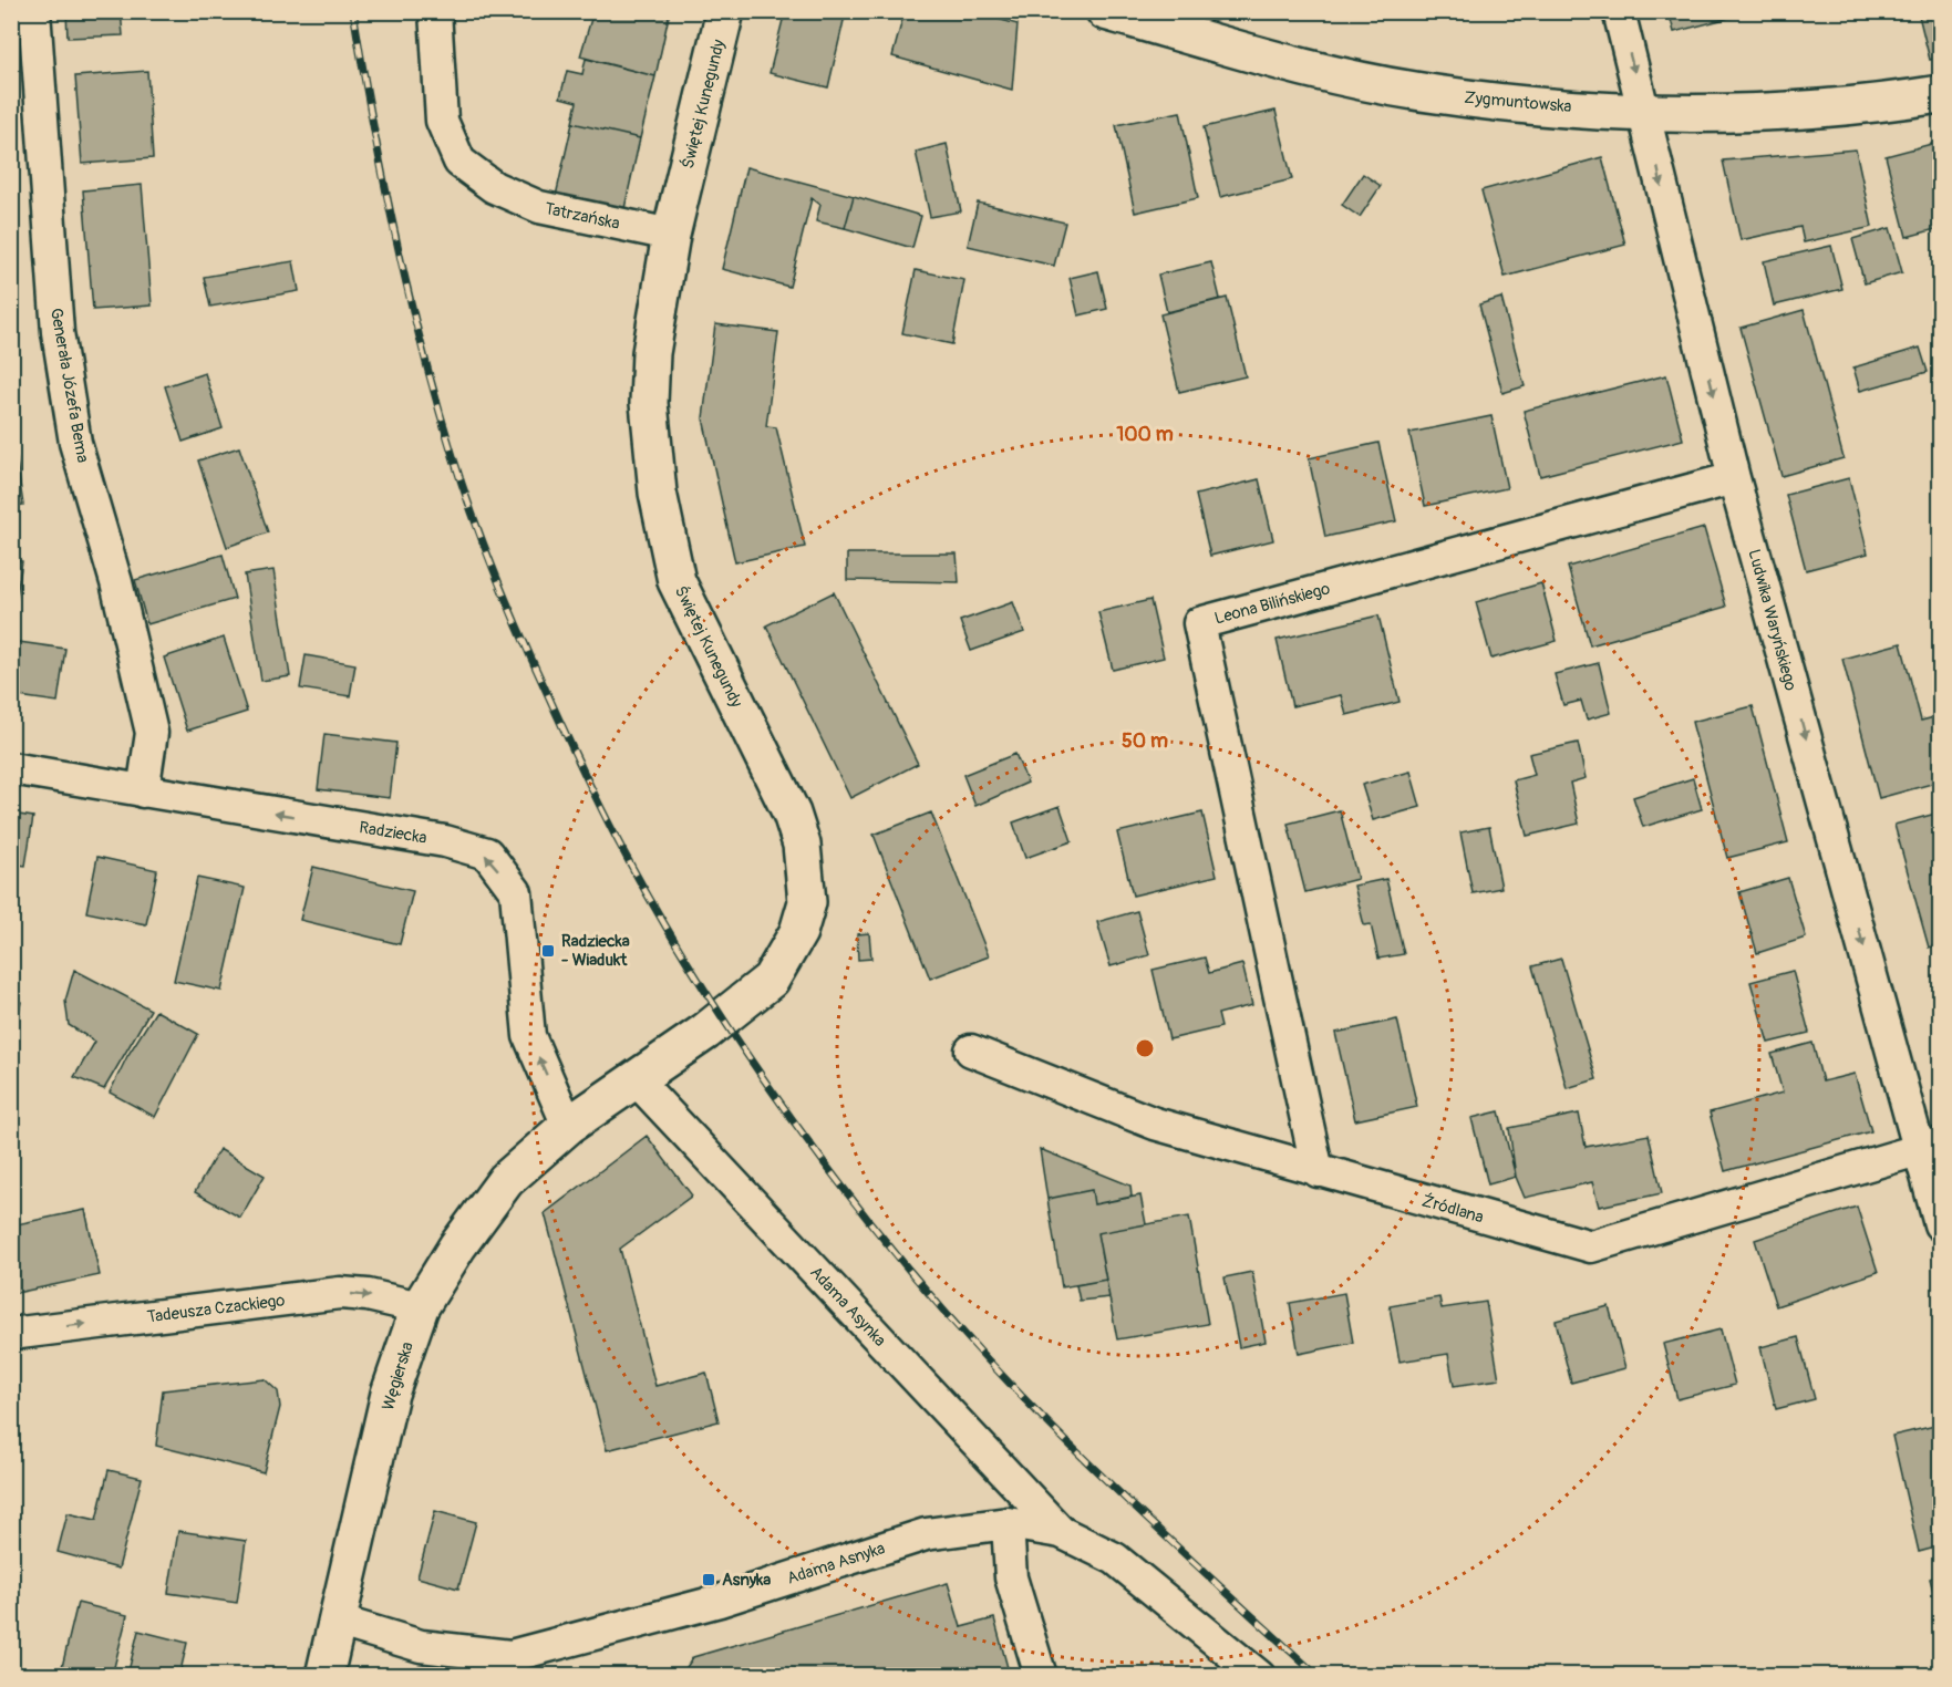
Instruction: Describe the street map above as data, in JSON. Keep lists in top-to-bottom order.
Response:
{
  "streets": {
    "main road": ["Zygmuntowska", "Świętej Kunegundy", "Węgierska"],
    "street": [
      "Tatrzańska",
      "Generała Józefa Bema",
      "Leona Bilińskiego",
      "Ludwika Waryńskiego",
      "Radziecka",
      "Źródlana",
      "Adama Asynka",
      "Tadeusza Czackiego",
      "Adama Asnyka"
    ]
  },
  "crossings": [
    ["Zygmuntowska", "Ludwika Waryńskiego"],
    ["Świętej Kunegundy", "Tatrzańska"],
    ["Świętej Kunegundy", "Radziecka"],
    ["Świętej Kunegundy", "Adama Asynka"],
    ["Świętej Kunegundy", "Węgierska"],
    ["Generała Józefa Bema", "Radziecka"],
    ["Leona Bilińskiego", "Ludwika Waryńskiego"],
    ["Leona Bilińskiego", "Źródlana"],
    ["Ludwika Waryńskiego", "Źródlana"],
    ["Radziecka", "Węgierska"],
    ["Adama Asynka", "Adama Asnyka"],
    ["Tadeusza Czackiego", "Węgierska"],
    ["Węgierska", "Adama Asnyka"]
  ],
  "one_way": ["Ludwika Waryńskiego", "Radziecka", "Tadeusza Czackiego"],
  "places": {
    "transit": ["Radziecka - Wiadukt", "Asnyka"]
  },
  "rings": ["100 m", "50 m"]
}
